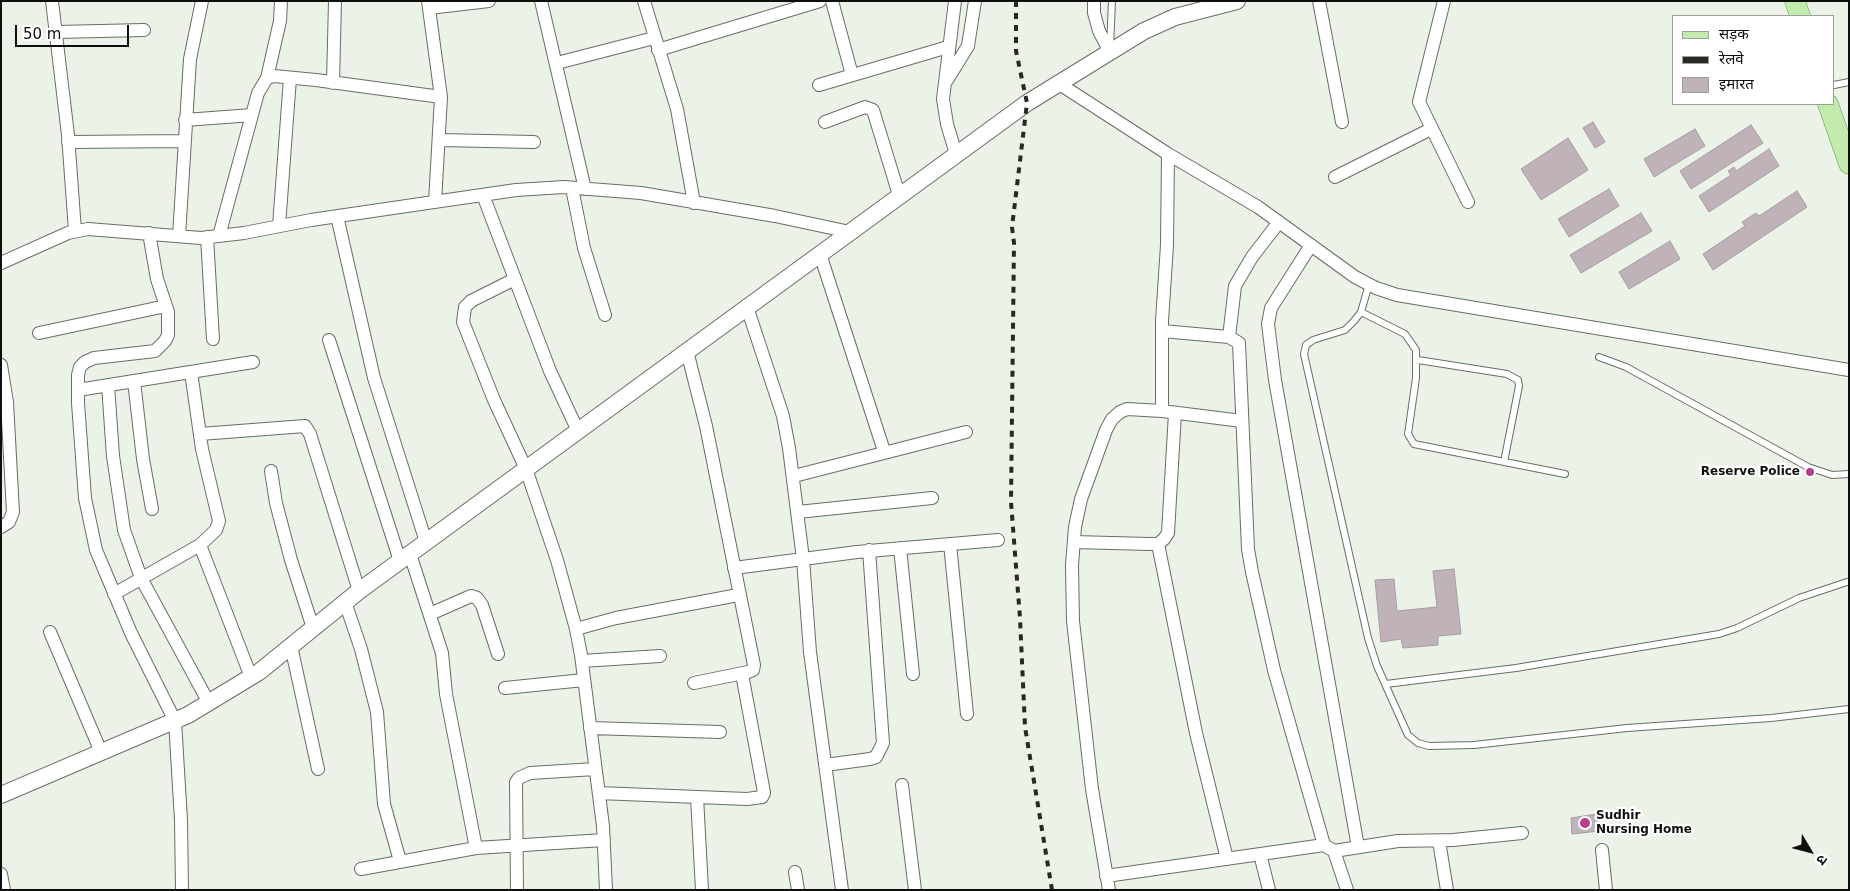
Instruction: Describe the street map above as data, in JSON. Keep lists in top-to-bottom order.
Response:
{
  "places": ["Reserve Police", "Sudhir Nursing Home"],
  "legend": ["सड़क", "रेलवे", "इमारत"],
  "scale_bar": "50 m",
  "north": "bottom right"
}
